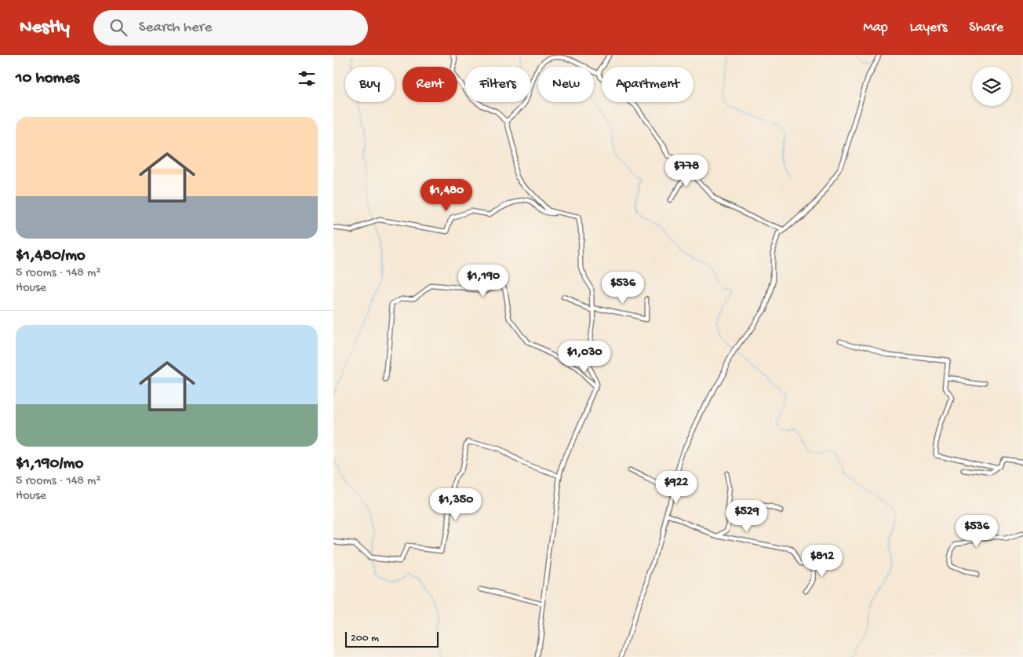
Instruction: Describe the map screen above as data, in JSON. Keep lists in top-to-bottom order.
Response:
{
  "scale_bar": "200 m",
  "page": {
    "header": "Nestly",
    "search": "Search here",
    "nav": ["Map", "Layers", "Share"],
    "heading": "10 homes",
    "chip": [
      "Buy",
      "Rent",
      "Filters",
      "New",
      "Apartment"
    ],
    "list": [
      {
        "name": "$1,480/mo",
        "note": "5 rooms · 148 m² · House"
      },
      {
        "name": "$1,190/mo",
        "note": "5 rooms · 148 m² · House"
      }
    ],
    "price": [
      "$778",
      "$1,480",
      "$1,190",
      "$536",
      "$1,030",
      "$922",
      "$1,350",
      "$529",
      "$536",
      "$812"
    ],
    "scale": "200 m"
  }
}
